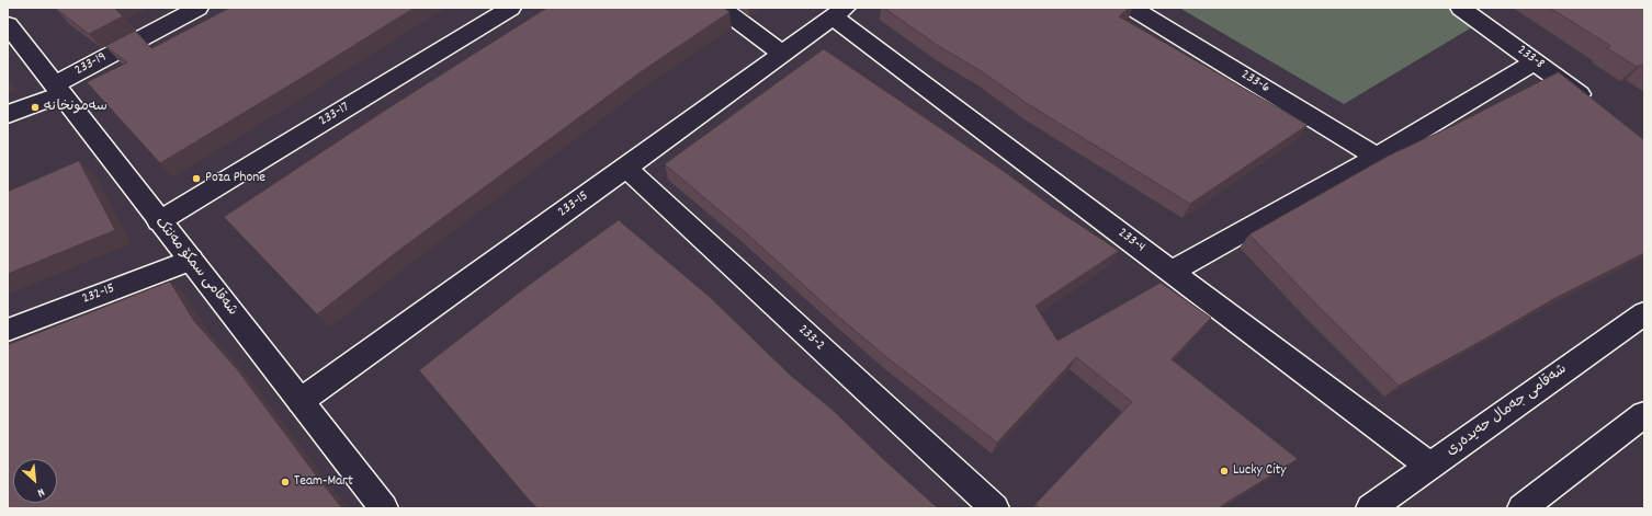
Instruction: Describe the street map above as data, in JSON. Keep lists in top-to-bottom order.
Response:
{
  "streets": {
    "street": [
      "233-8",
      "233-19",
      "233-6",
      "233-17",
      "233-15",
      "233-4",
      "شەقامی سمکۆ مەنتک",
      "232-15",
      "233-2",
      "شەقامی جەمال حەیدەری"
    ]
  },
  "crossings": [
    ["233-19", "شەقامی سمکۆ مەنتک"],
    ["233-17", "شەقامی سمکۆ مەنتک"],
    ["233-15", "233-4"],
    ["233-15", "شەقامی سمکۆ مەنتک"],
    ["233-15", "233-2"],
    ["233-4", "شەقامی جەمال حەیدەری"],
    ["شەقامی سمکۆ مەنتک", "232-15"]
  ],
  "places": [
    "سەمونخانە",
    "Poza Phone",
    "Lucky City",
    "Team-Mart"
  ],
  "north": "bottom right"
}
